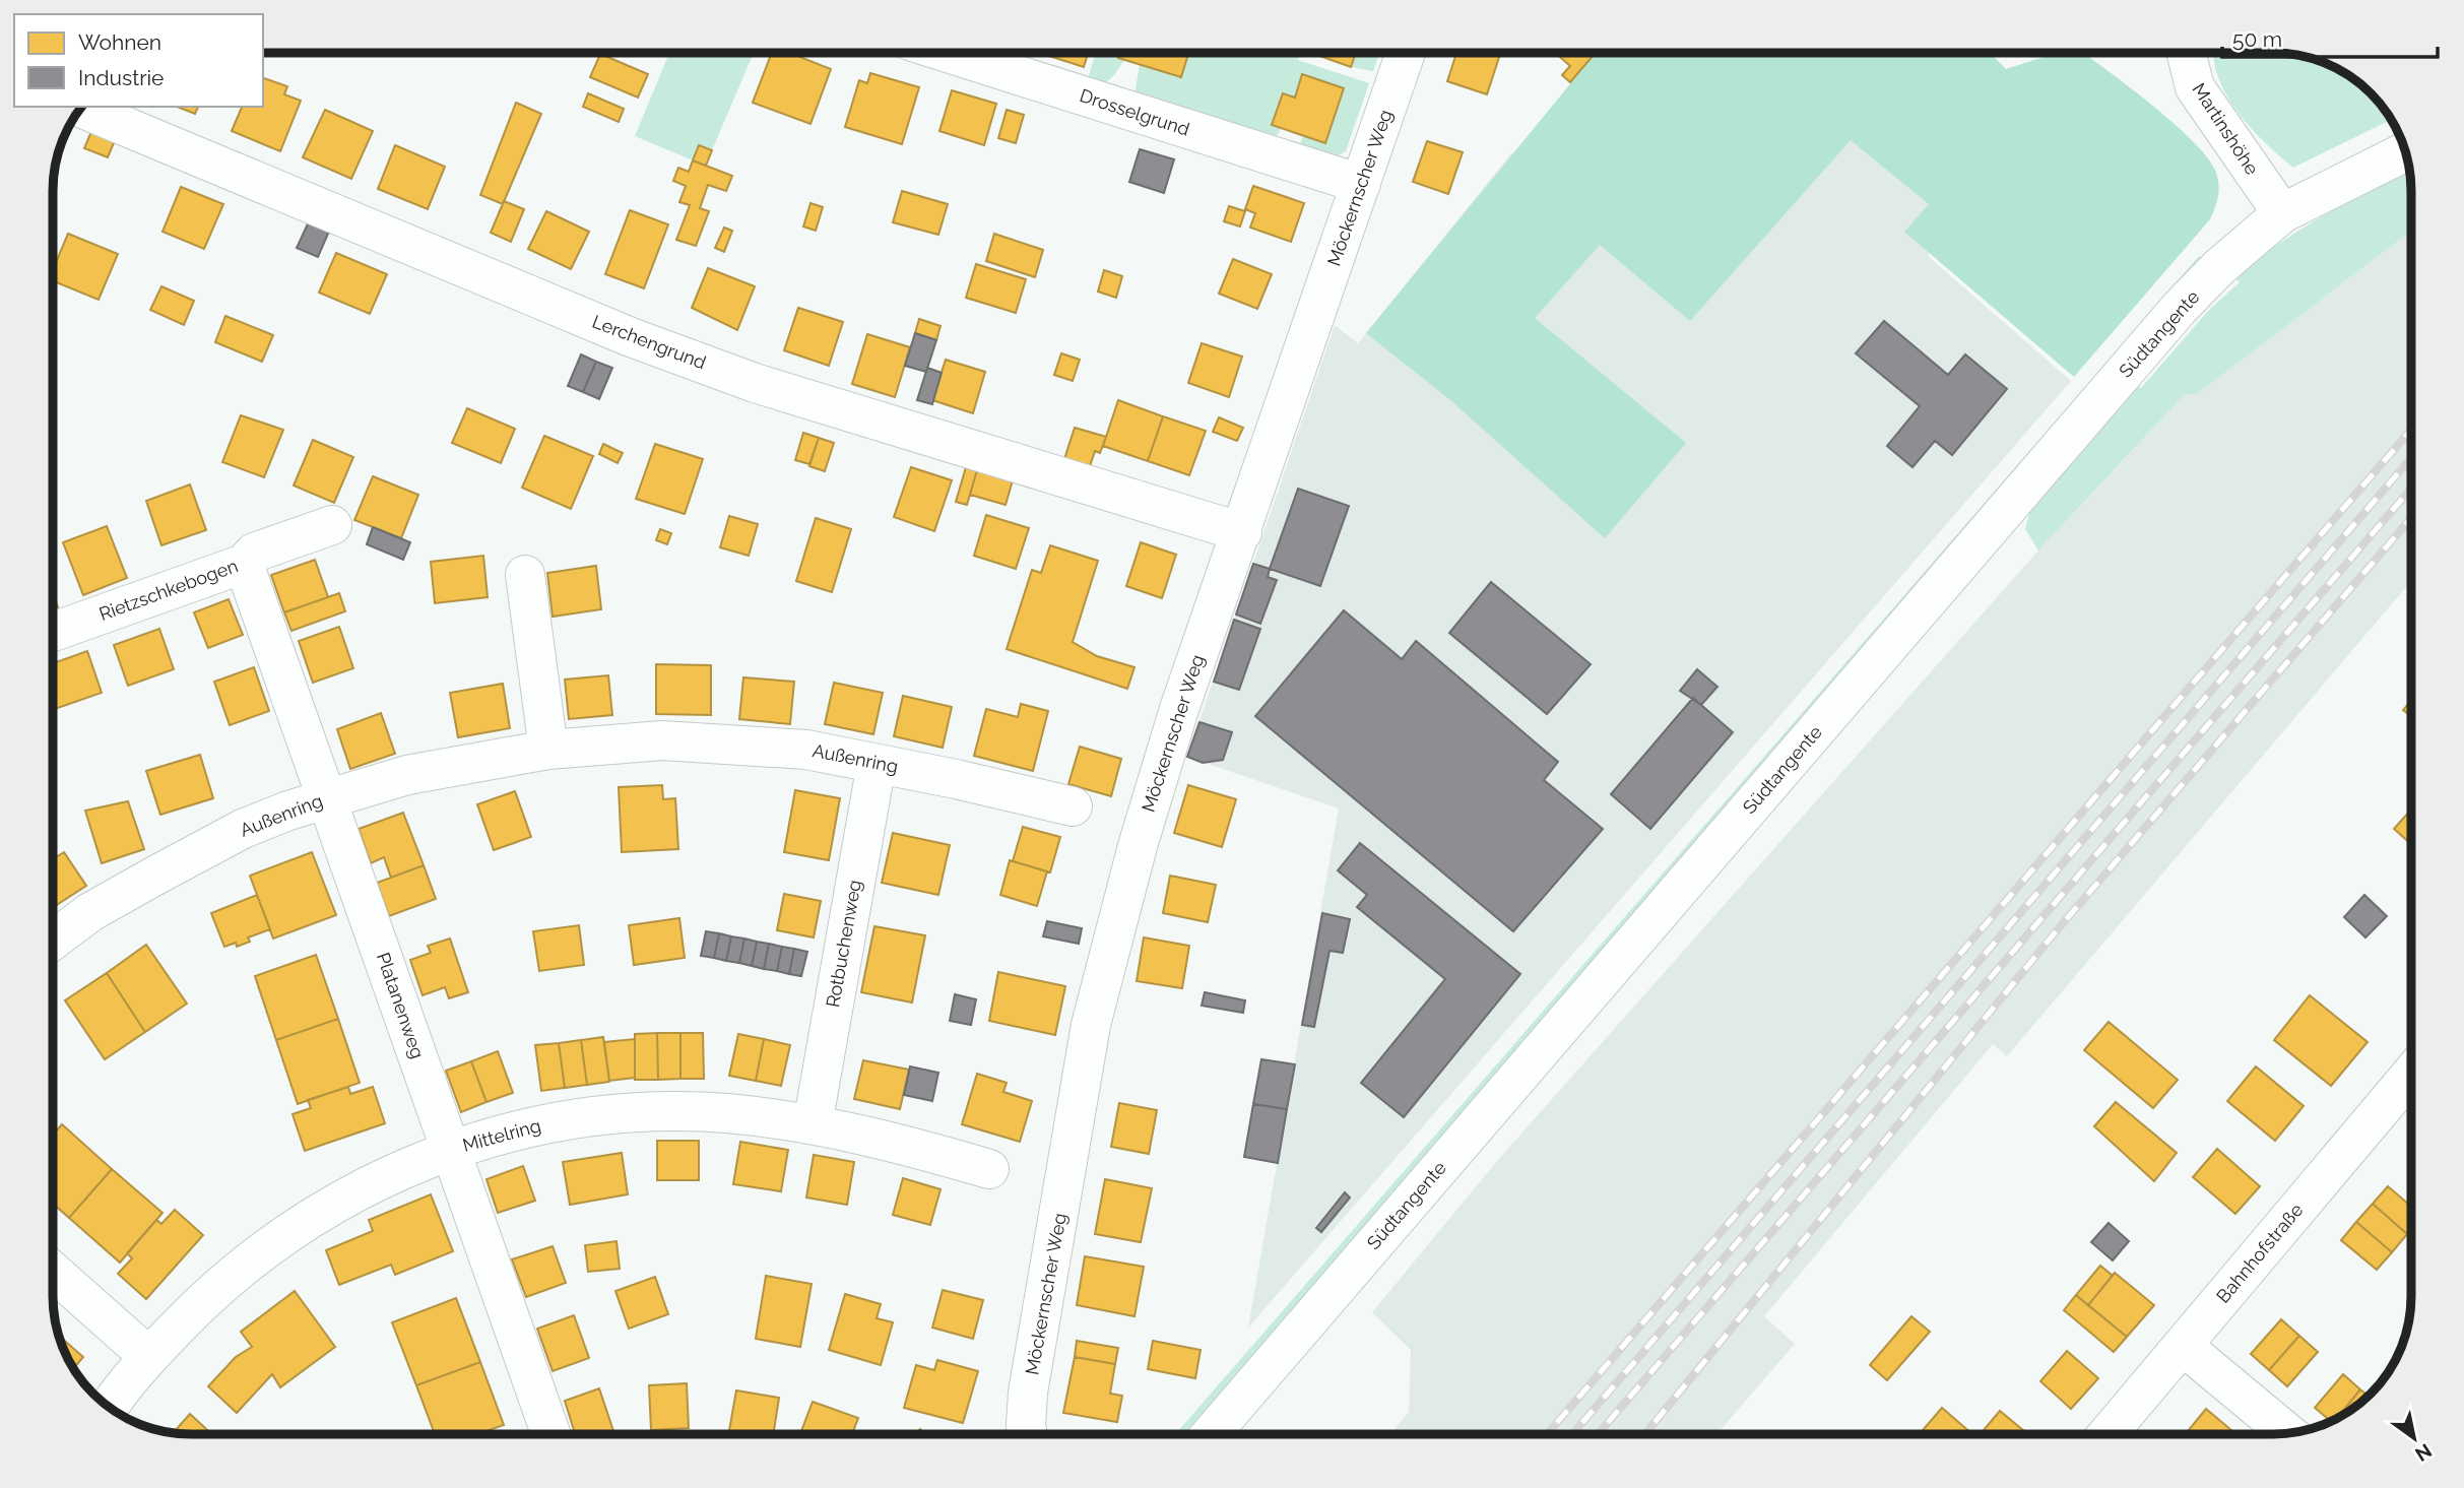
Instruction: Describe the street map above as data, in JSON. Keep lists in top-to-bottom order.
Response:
{
  "streets": {
    "street": [
      "Drosselgrund",
      "Martinshöhe",
      "Möckernscher Weg",
      "Südtangente",
      "Lerchengrund",
      "Rietzschkebogen",
      "Außenring",
      "Rotbuchenweg",
      "Platanenweg",
      "Mittelring",
      "Bahnhofstraße"
    ]
  },
  "crossings": [
    ["Drosselgrund", "Möckernscher Weg"],
    ["Martinshöhe", "Südtangente"],
    ["Möckernscher Weg", "Lerchengrund"],
    ["Rietzschkebogen", "Platanenweg"],
    ["Außenring", "Rotbuchenweg"],
    ["Außenring", "Platanenweg"],
    ["Rotbuchenweg", "Mittelring"],
    ["Platanenweg", "Mittelring"]
  ],
  "legend": ["Wohnen", "Industrie"],
  "scale_bar": "50 m",
  "north": "bottom right"
}
